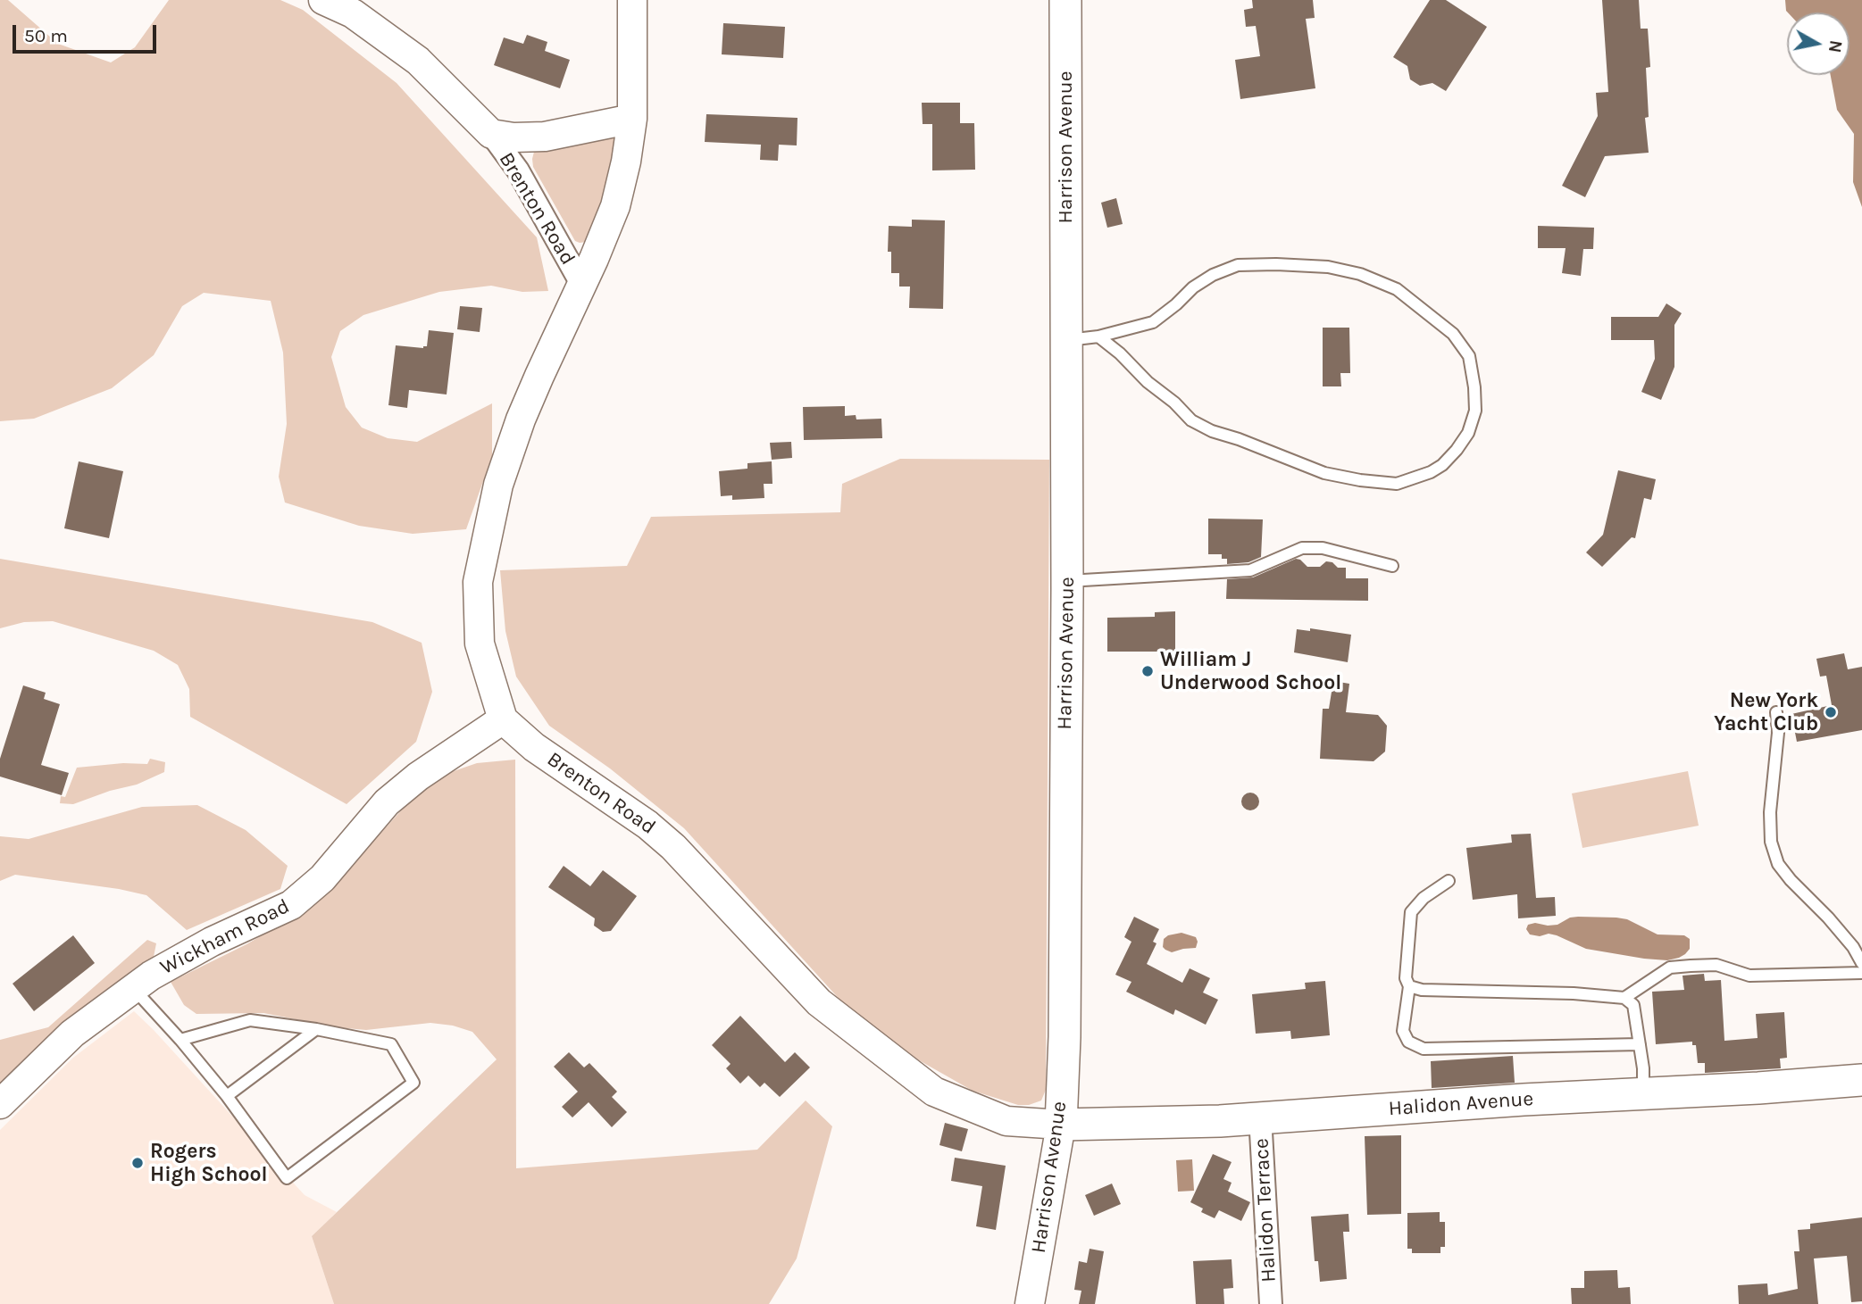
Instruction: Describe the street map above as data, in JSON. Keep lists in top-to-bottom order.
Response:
{
  "streets": {
    "main road": ["Harrison Avenue", "Halidon Avenue"],
    "street": ["Brenton Road", "Wickham Road", "Halidon Terrace"]
  },
  "crossings": [
    ["Harrison Avenue", "Brenton Road"],
    ["Harrison Avenue", "Halidon Avenue"],
    ["Brenton Road", "Wickham Road"],
    ["Brenton Road", "Halidon Avenue"],
    ["Halidon Avenue", "Halidon Terrace"]
  ],
  "places": ["William J Underwood School", "New York Yacht Club", "Rogers High School"],
  "scale_bar": "50 m",
  "north": "right"
}
